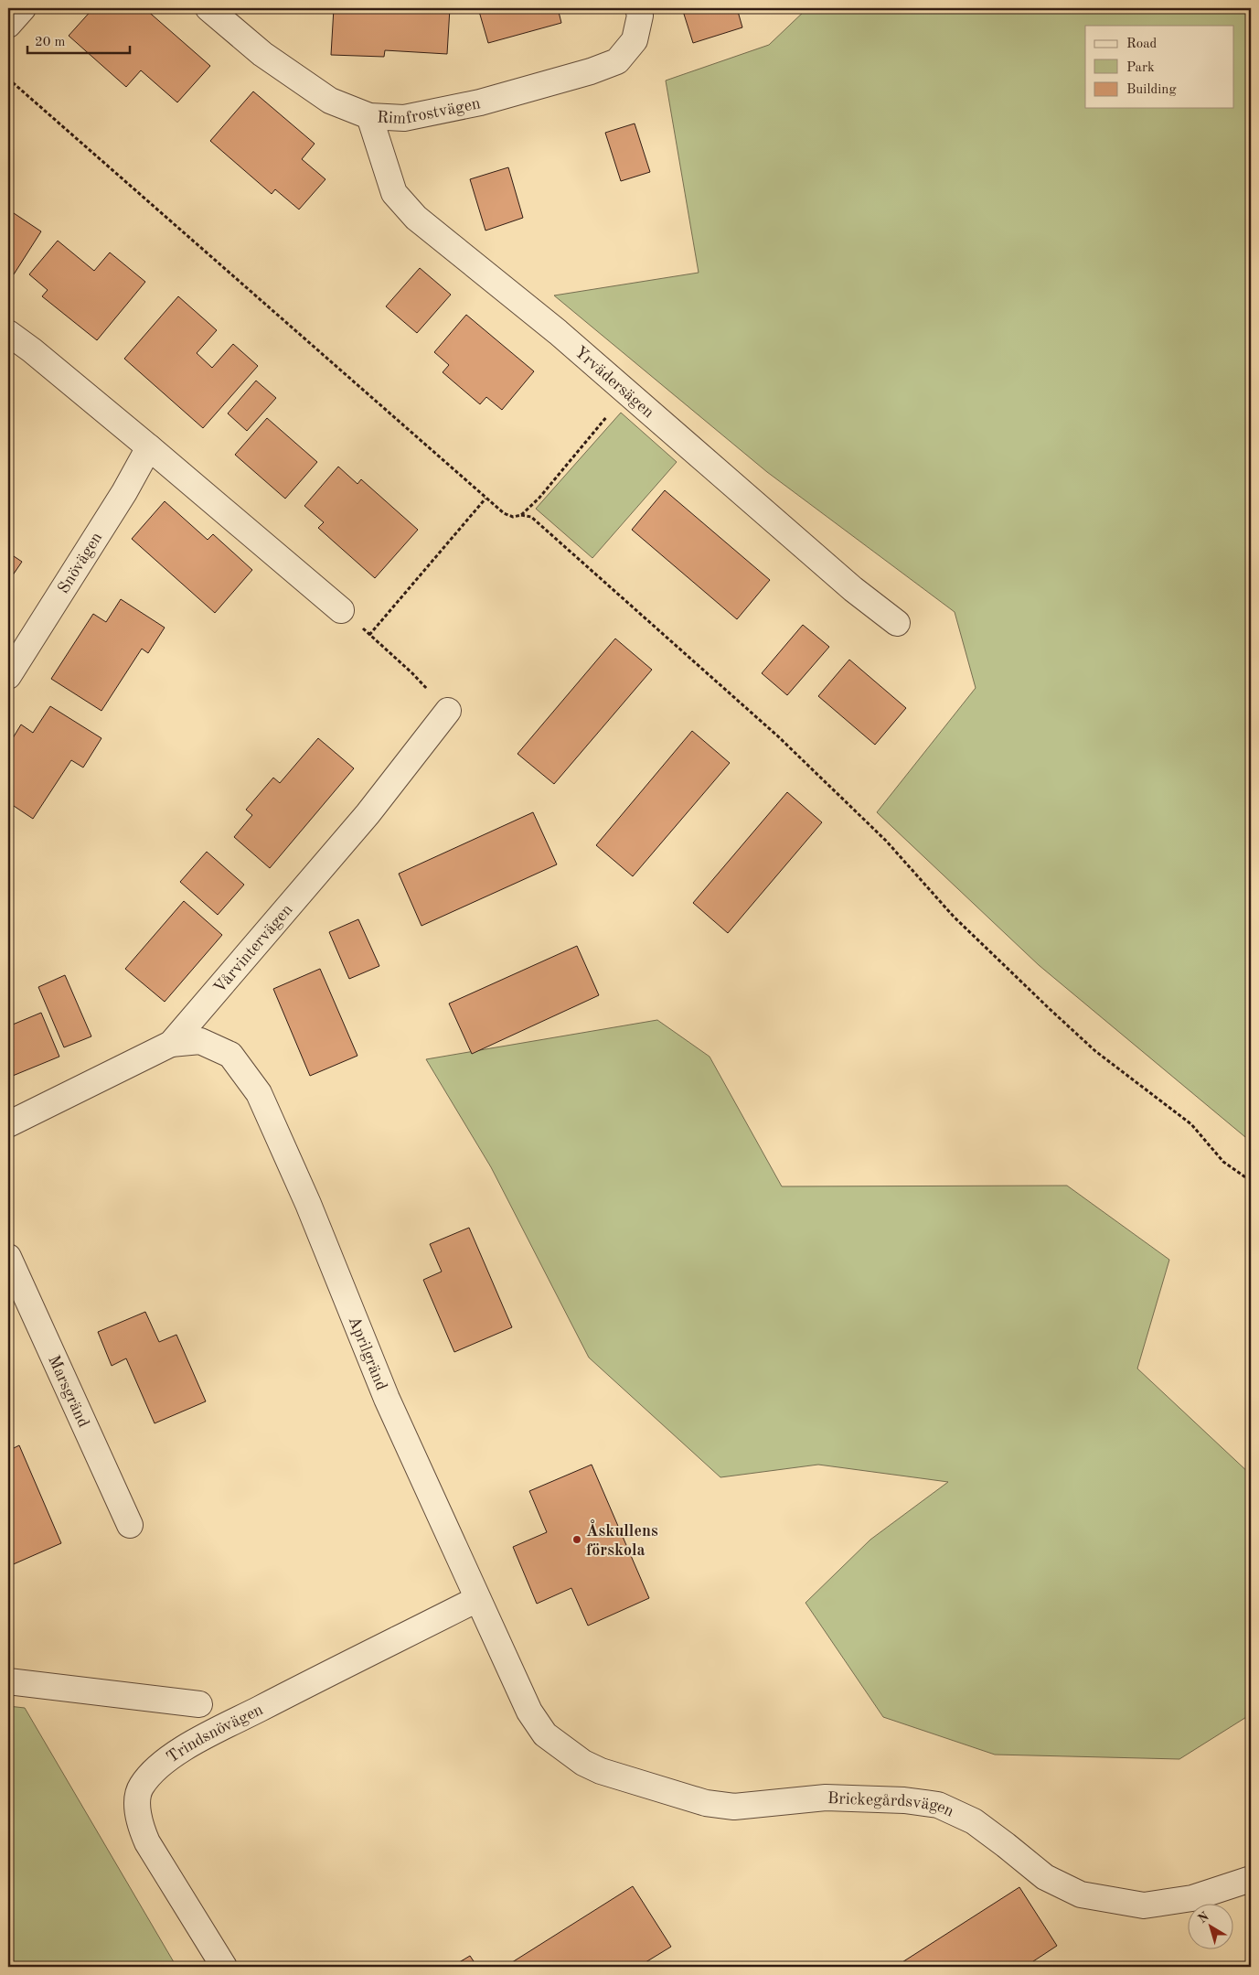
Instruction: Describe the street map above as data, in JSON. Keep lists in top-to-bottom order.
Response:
{
  "streets": {
    "street": [
      "Rimfrostvägen",
      "Yrvädersägen",
      "Snövägen",
      "Vårvintervägen",
      "Aprilgränd",
      "Marsgränd",
      "Trindsnövägen",
      "Brickegårdsvägen"
    ]
  },
  "crossings": [
    ["Rimfrostvägen", "Yrvädersägen"],
    ["Vårvintervägen", "Aprilgränd"],
    ["Aprilgränd", "Trindsnövägen"],
    ["Aprilgränd", "Brickegårdsvägen"]
  ],
  "places": ["Åskullens förskola"],
  "legend": ["Road", "Park", "Building"],
  "scale_bar": "20 m",
  "north": "top left"
}
